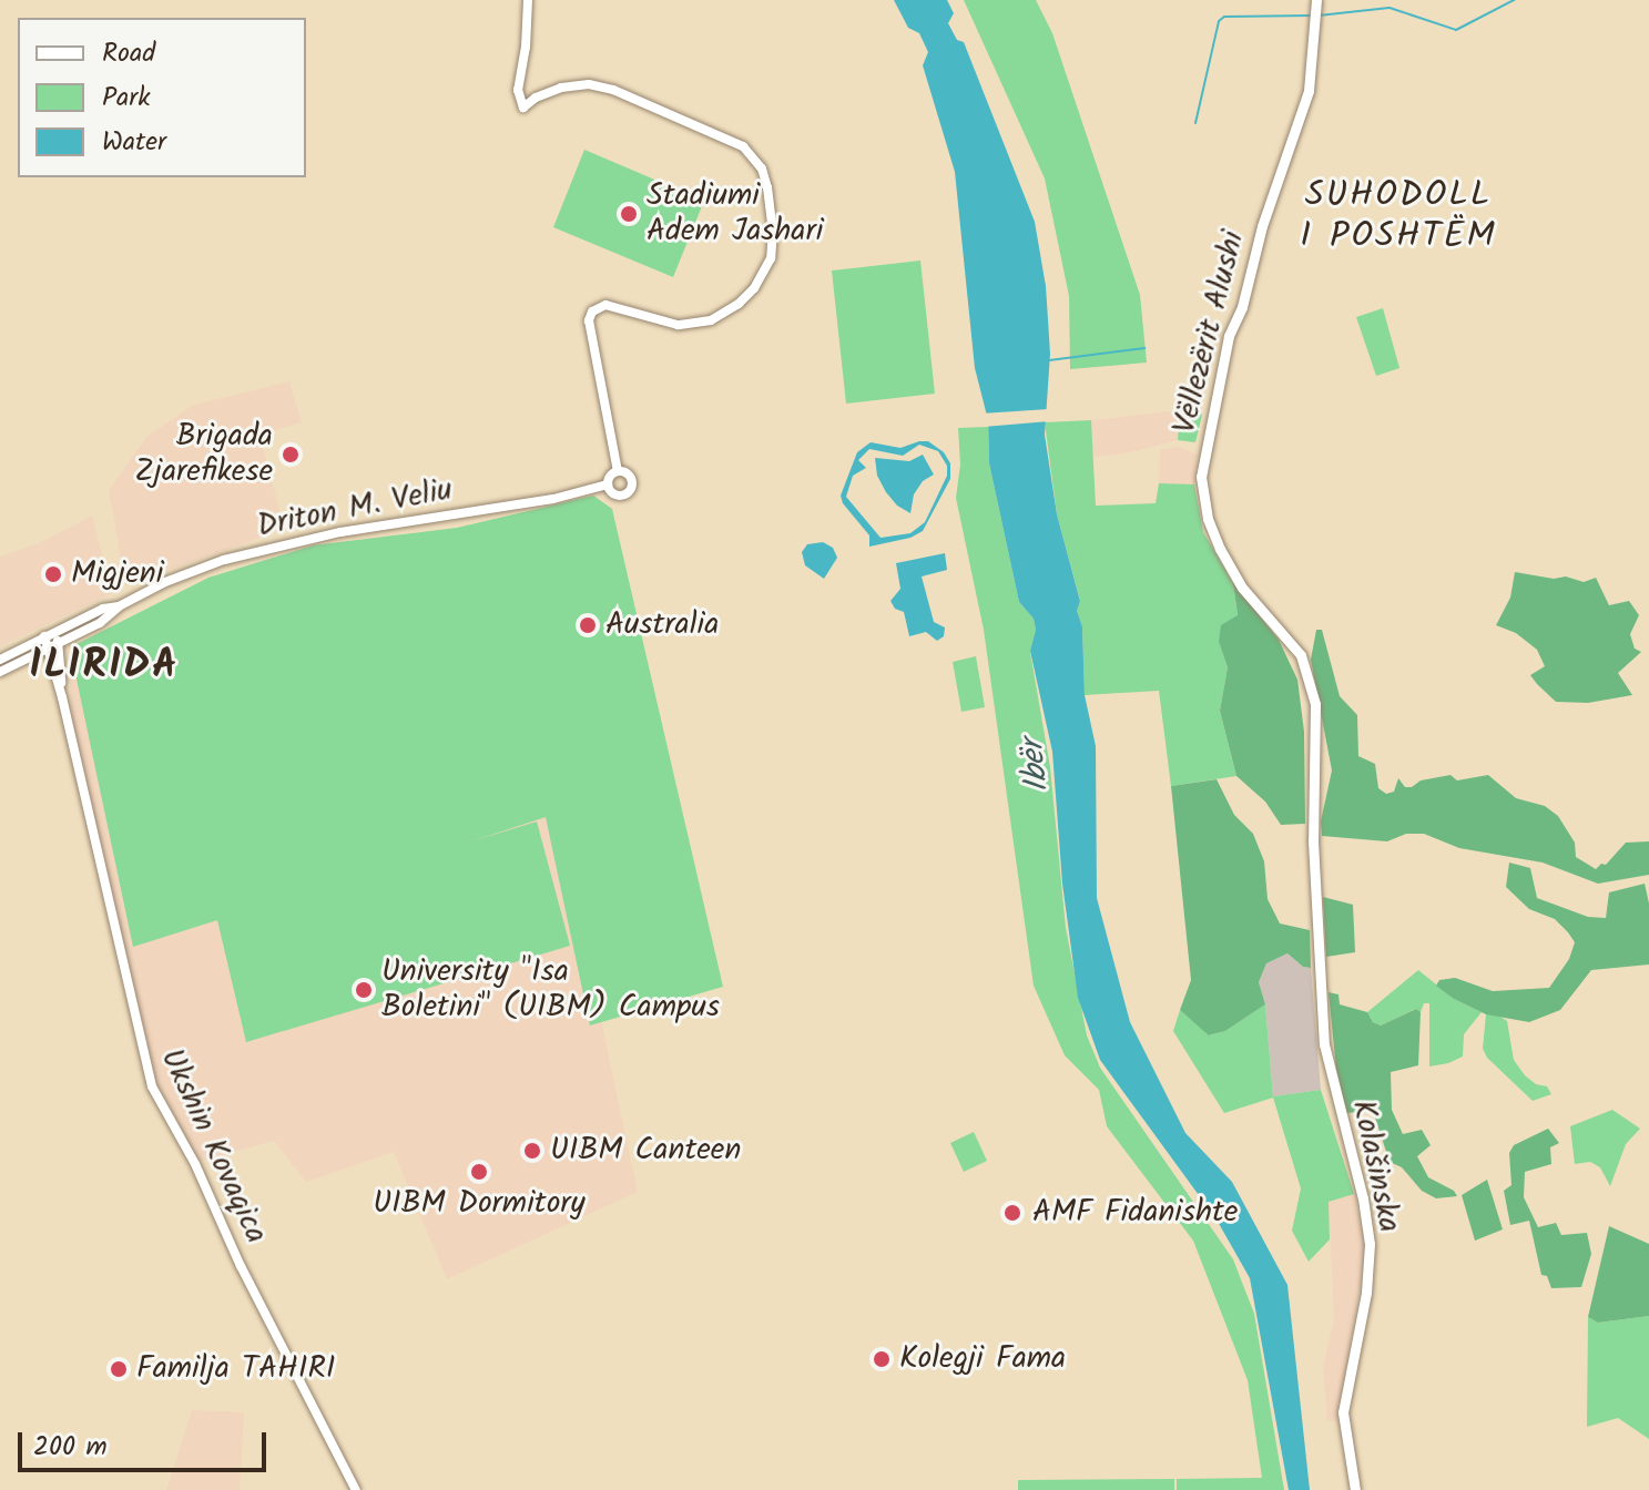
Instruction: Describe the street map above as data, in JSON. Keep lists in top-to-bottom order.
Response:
{
  "streets": {
    "main road": ["Vëllezërit Alushi", "Kolašinska"],
    "street": ["Driton M. Veliu", "Ukshin Kovaqica"]
  },
  "crossings": [
    ["Vëllezërit Alushi", "Kolašinska"],
    ["Driton M. Veliu", "Ukshin Kovaqica"]
  ],
  "districts": ["SUHODOLL I POSHTËM", "ILIRIDA"],
  "water": ["Ibër"],
  "places": [
    "Stadiumi Adem Jashari",
    "Brigada Zjarefikese",
    "Migjeni",
    "Australia",
    "University \"Isa Boletini\" (UIBM) Campus",
    "UIBM Canteen",
    "UIBM Dormitory",
    "AMF Fidanishte",
    "Kolegji Fama",
    "Familja TAHIRI"
  ],
  "legend": ["Road", "Park", "Water"],
  "scale_bar": "200 m"
}
